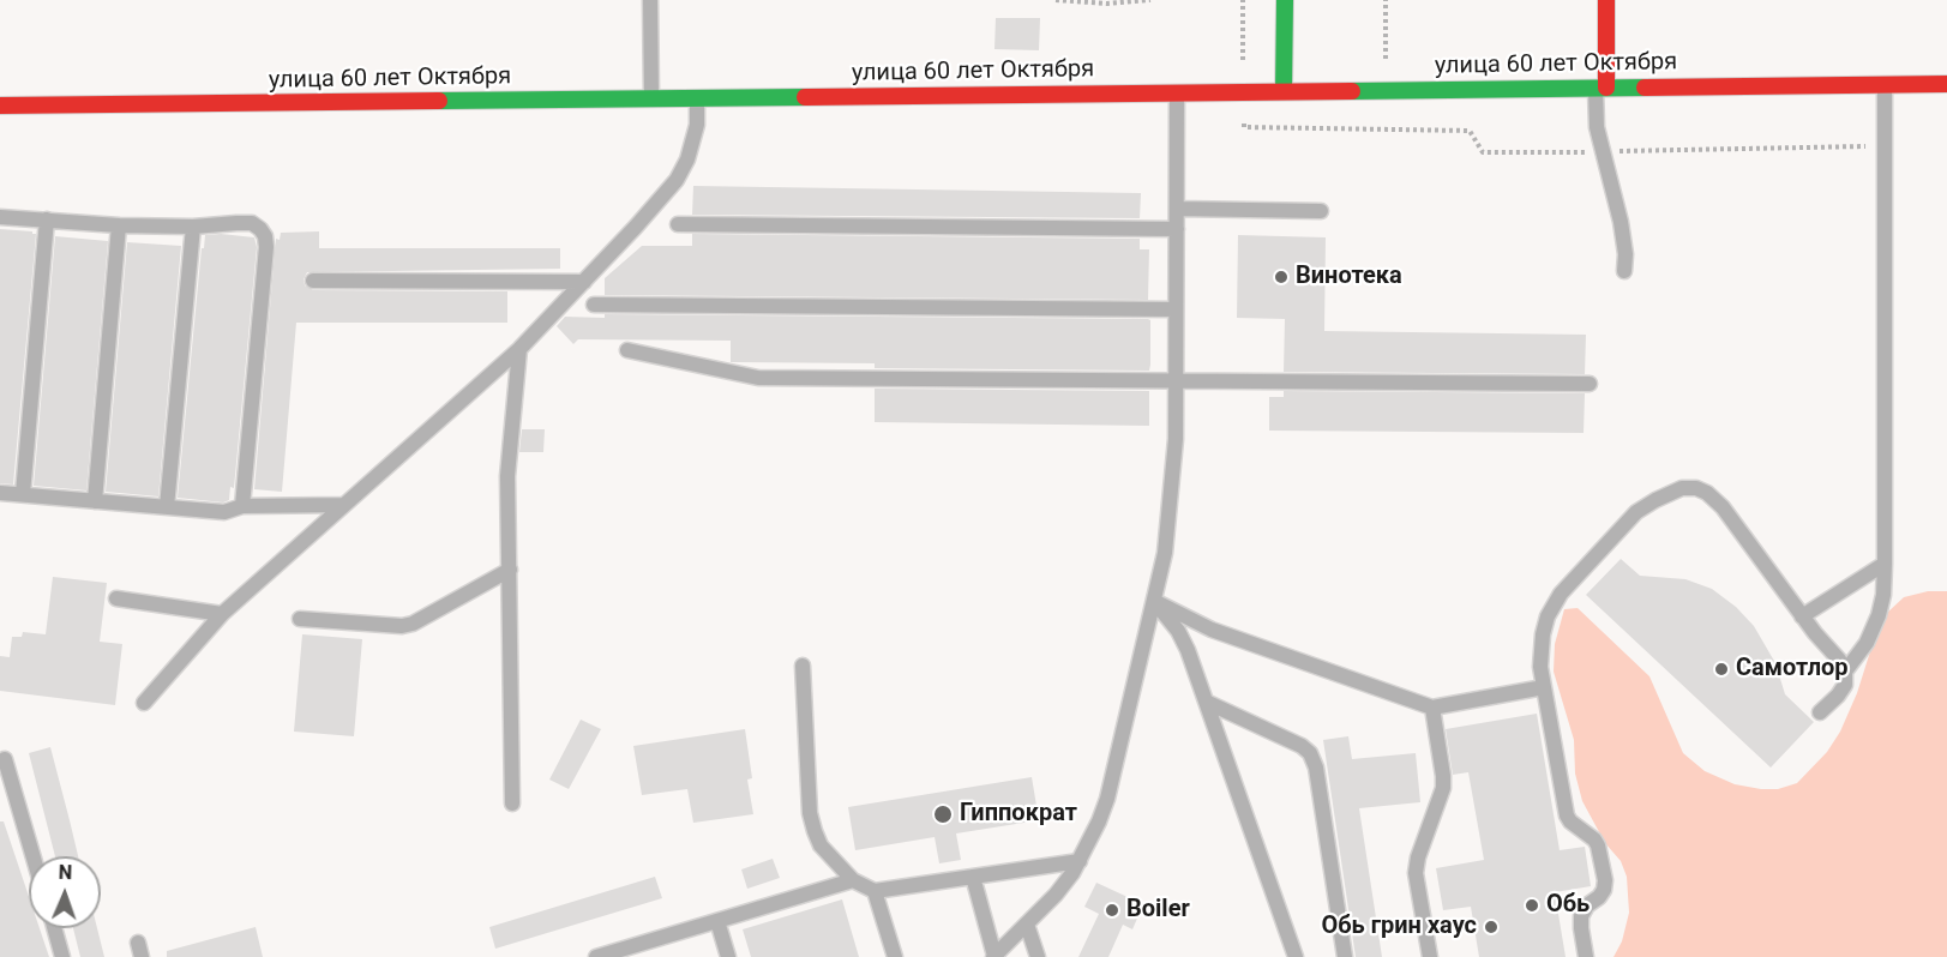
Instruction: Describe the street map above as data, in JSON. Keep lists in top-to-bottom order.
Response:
{
  "streets": {
    "main road": ["улица 60 лет Октября"]
  },
  "places": [
    "Винотека",
    "Самотлор",
    "Гиппократ",
    "Обь",
    "Boiler",
    "Обь грин хаус"
  ],
  "north": "top"
}
